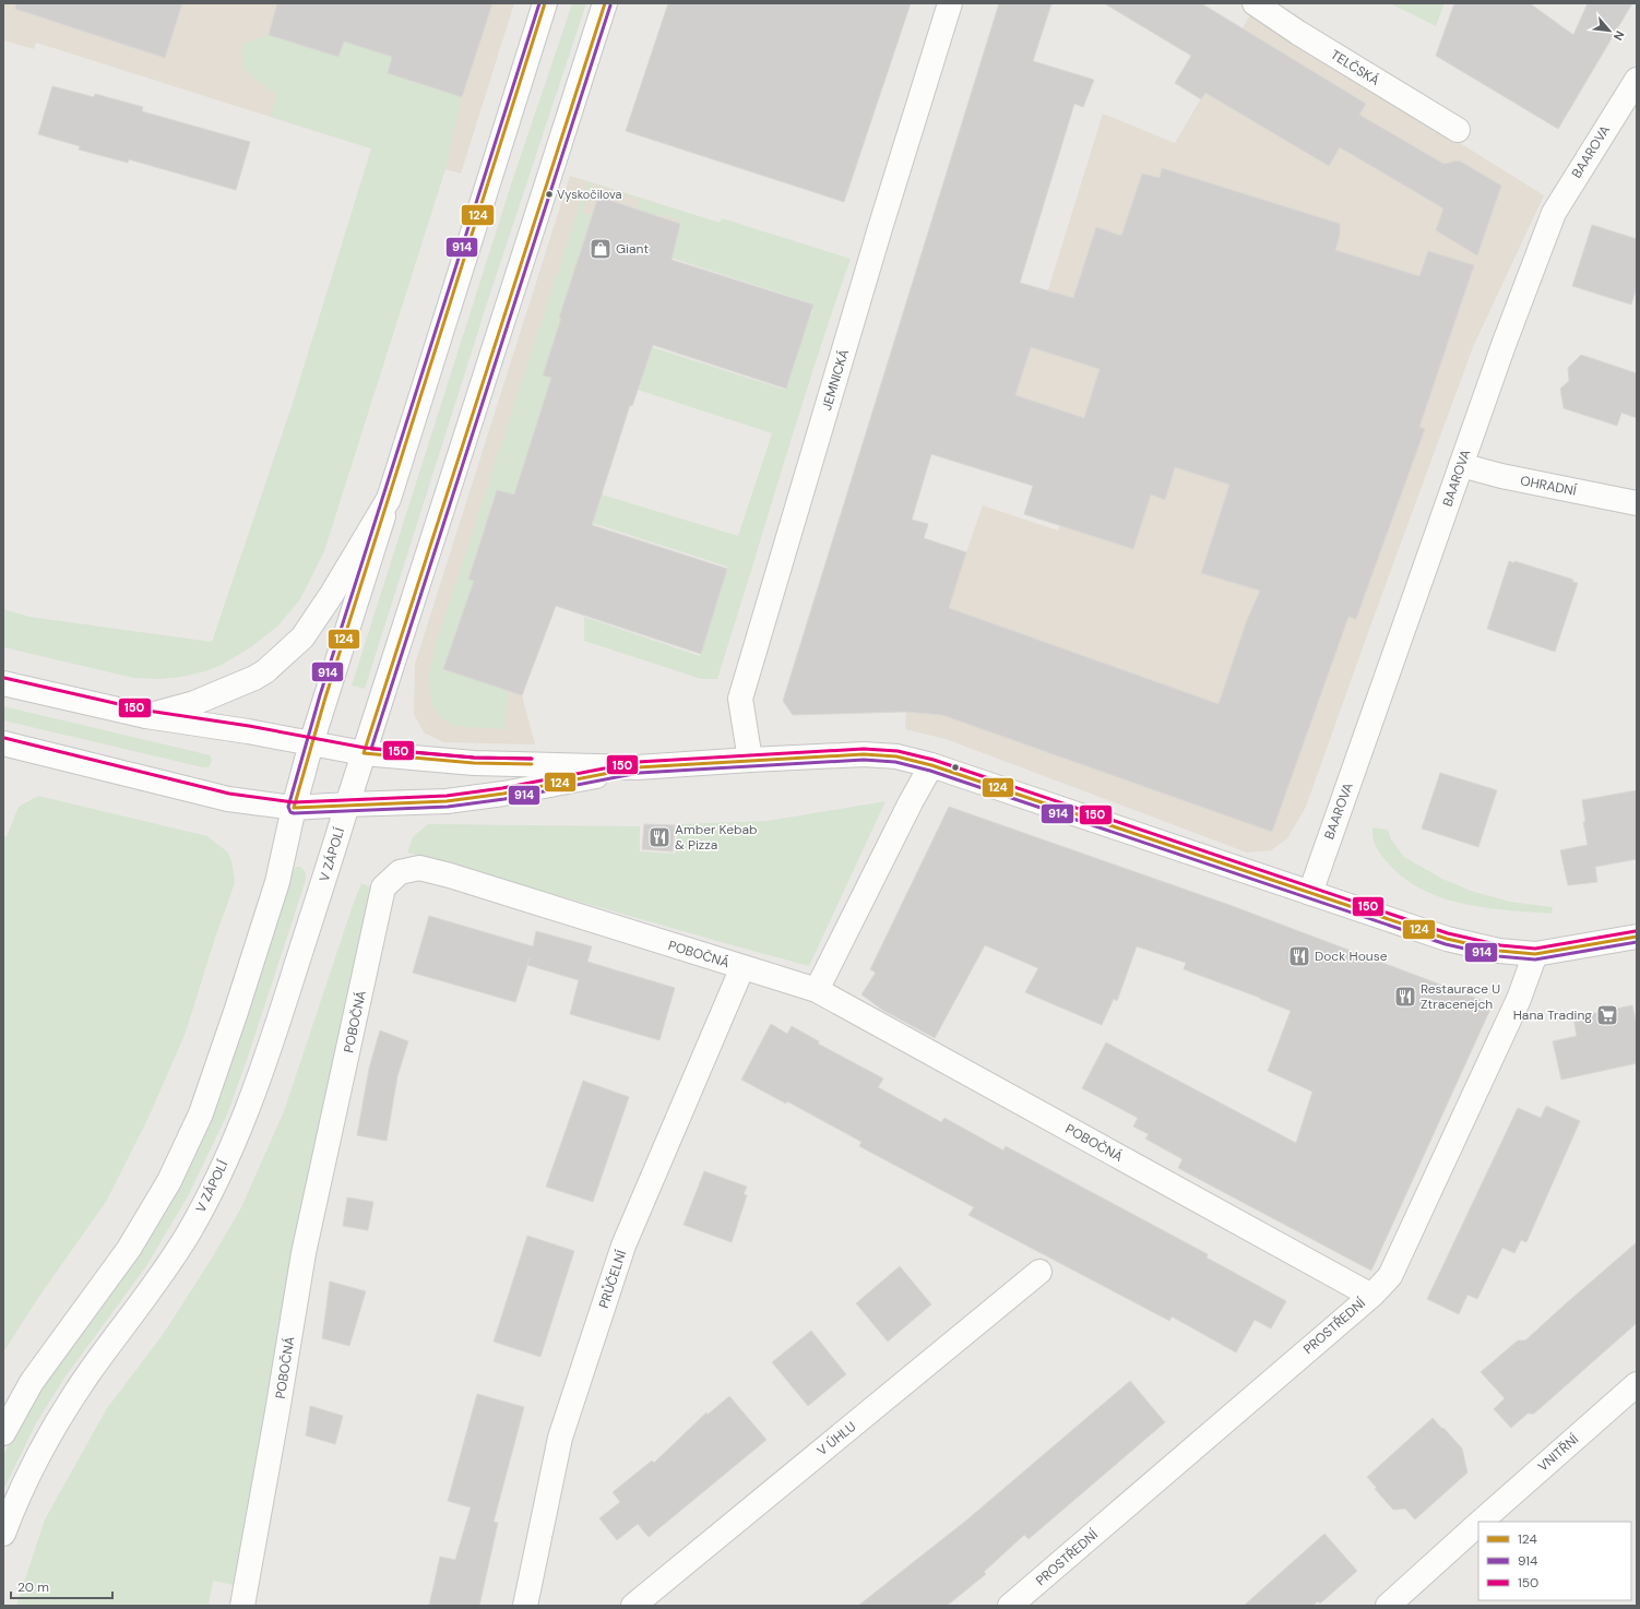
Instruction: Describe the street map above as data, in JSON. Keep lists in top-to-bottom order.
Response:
{
  "streets": {
    "street": [
      "TELČSKÁ",
      "BAAROVA",
      "JEMNICKÁ",
      "OHRADNÍ",
      "V ZÁPOLÍ",
      "POBOČNÁ",
      "PRŮČELNÍ",
      "PROSTŘEDNÍ",
      "V ÚHLU",
      "VNITŘNÍ"
    ]
  },
  "crossings": [
    ["BAAROVA", "OHRADNÍ"],
    ["POBOČNÁ", "PRŮČELNÍ"],
    ["POBOČNÁ", "PROSTŘEDNÍ"]
  ],
  "places": {
    "other": ["Vyskočilova"],
    "shop": ["Giant"],
    "restaurant": ["Amber Kebab & Pizza", "Dock House", "Restaurace U Ztracenejch"],
    "supermarket": ["Hana Trading"]
  },
  "lines": ["transit line 124", "transit line 914", "transit line 150"],
  "legend": ["124", "914", "150"],
  "scale_bar": "20 m",
  "north": "bottom right"
}
